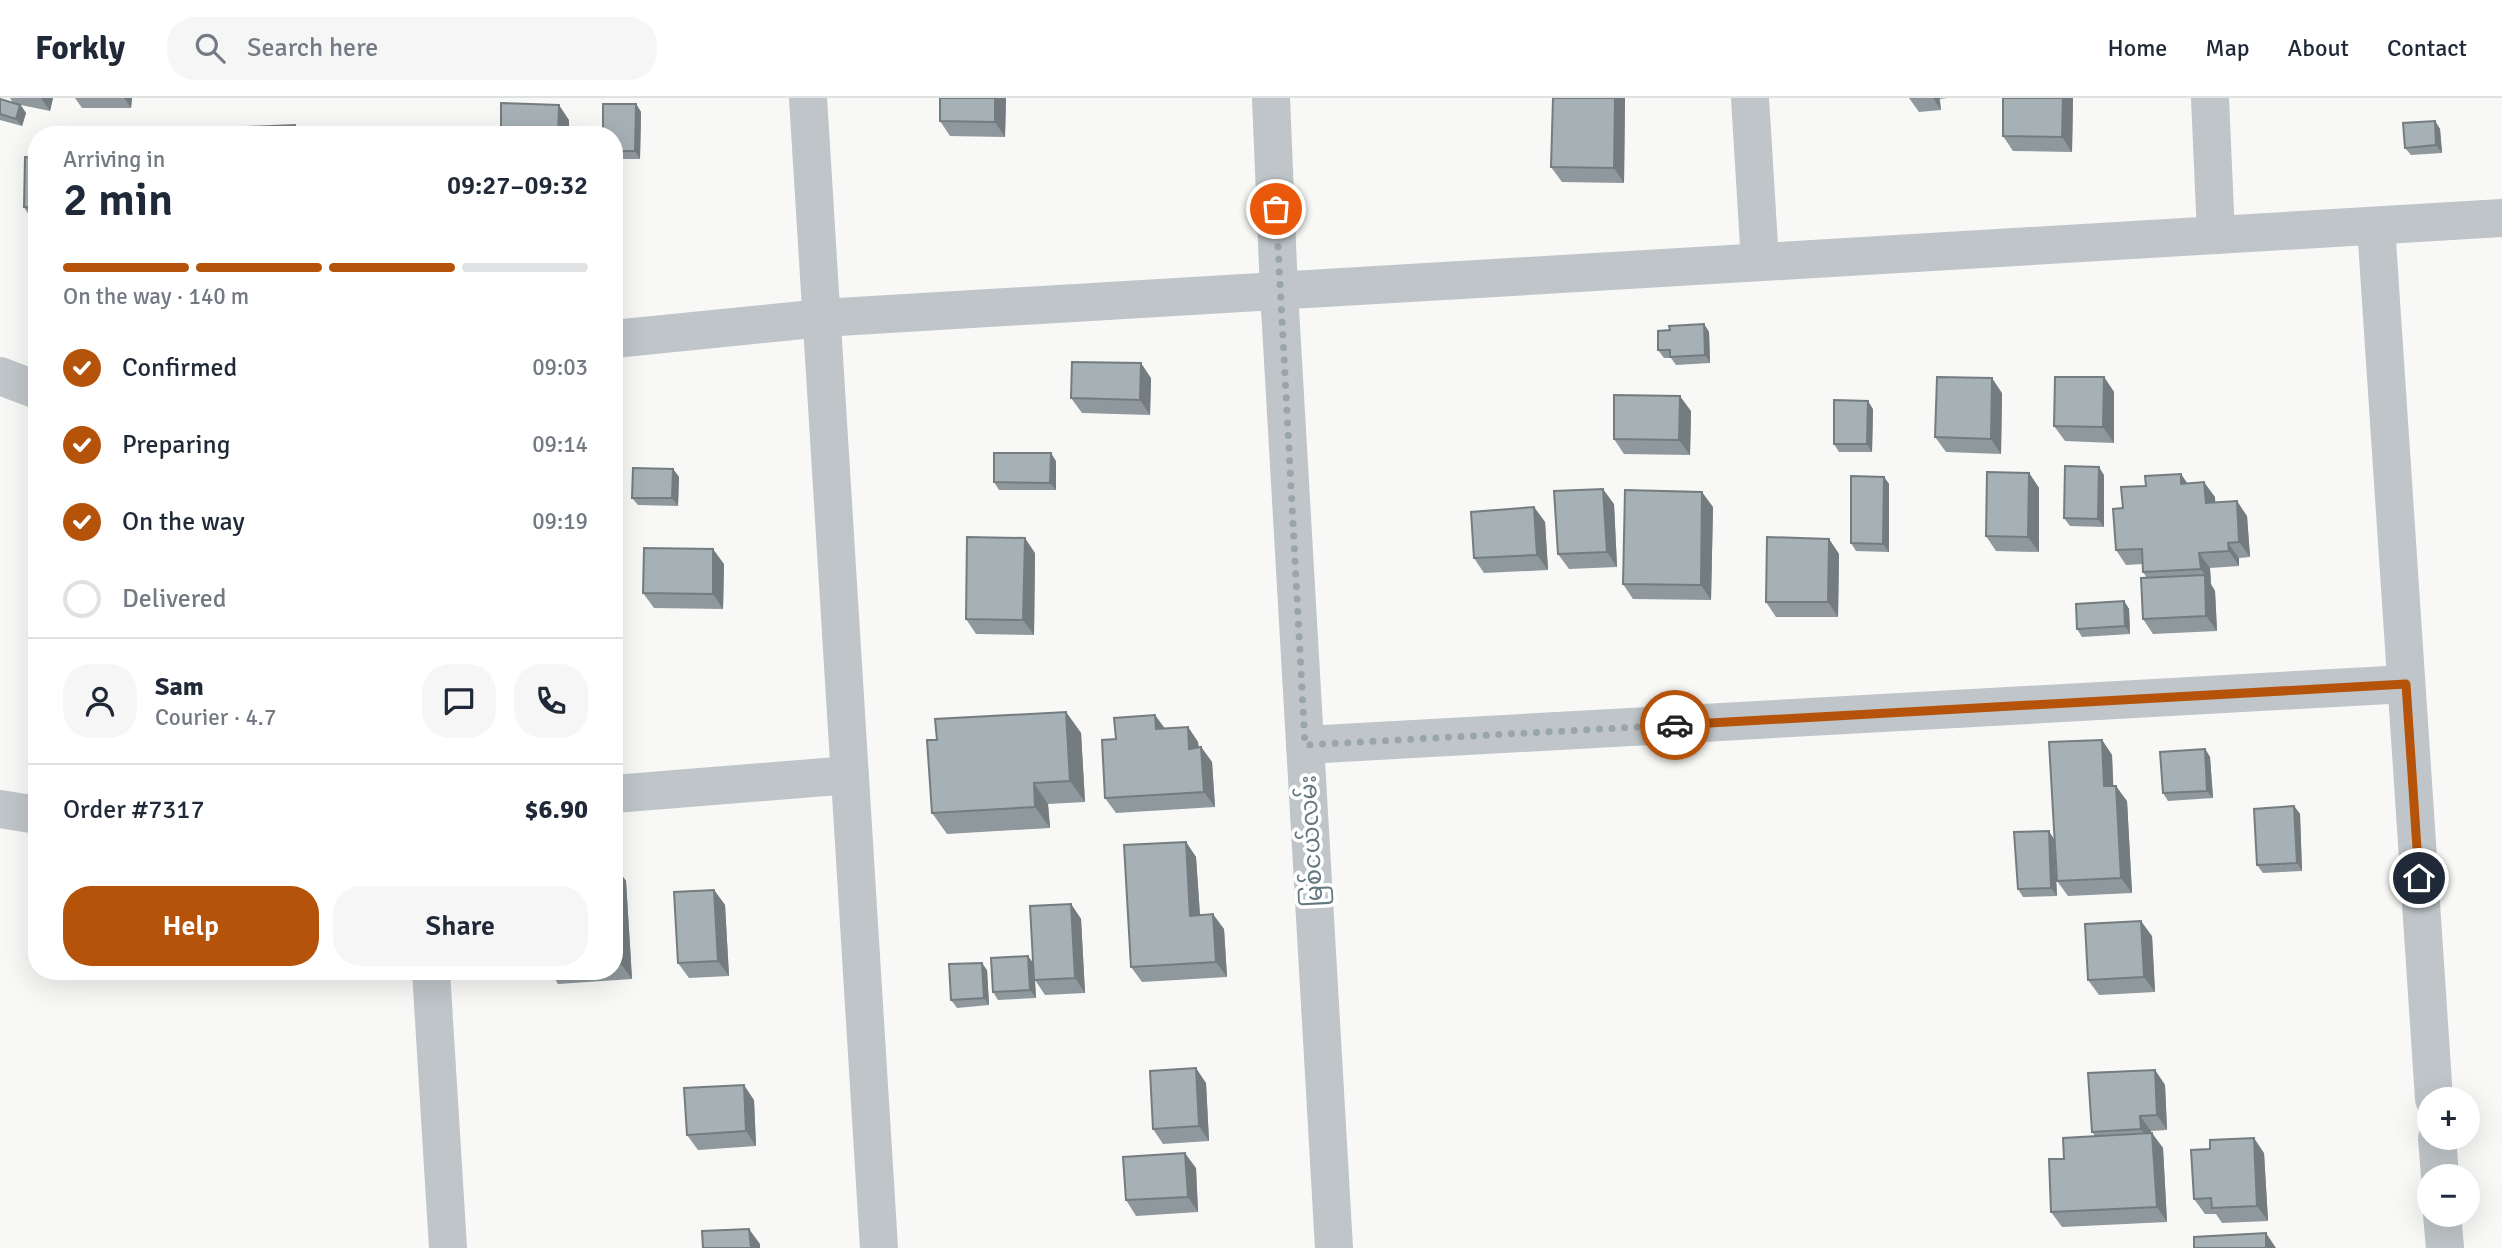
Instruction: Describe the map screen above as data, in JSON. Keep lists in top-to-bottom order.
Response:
{
  "streets": {
    "street": ["မြစ်ငယ်လမ်း"]
  },
  "page": {
    "header": "Forkly",
    "search": "Search here",
    "nav": [
      "Home",
      "Map",
      "About",
      "Contact"
    ],
    "heading": ["2 min", "Arriving in", "09:27–09:32"],
    "panel": [
      "Sam",
      "Courier · 4.7",
      "Order #7317",
      "$6.90"
    ],
    "bar": "On the way · 140 m",
    "list": [
      ["Confirmed", "09:03"],
      ["Preparing", "09:14"],
      ["On the way", "09:19"],
      "Delivered"
    ],
    "buttons": ["Help", "Share"],
    "map_buttons": ["+", "−"]
  }
}
